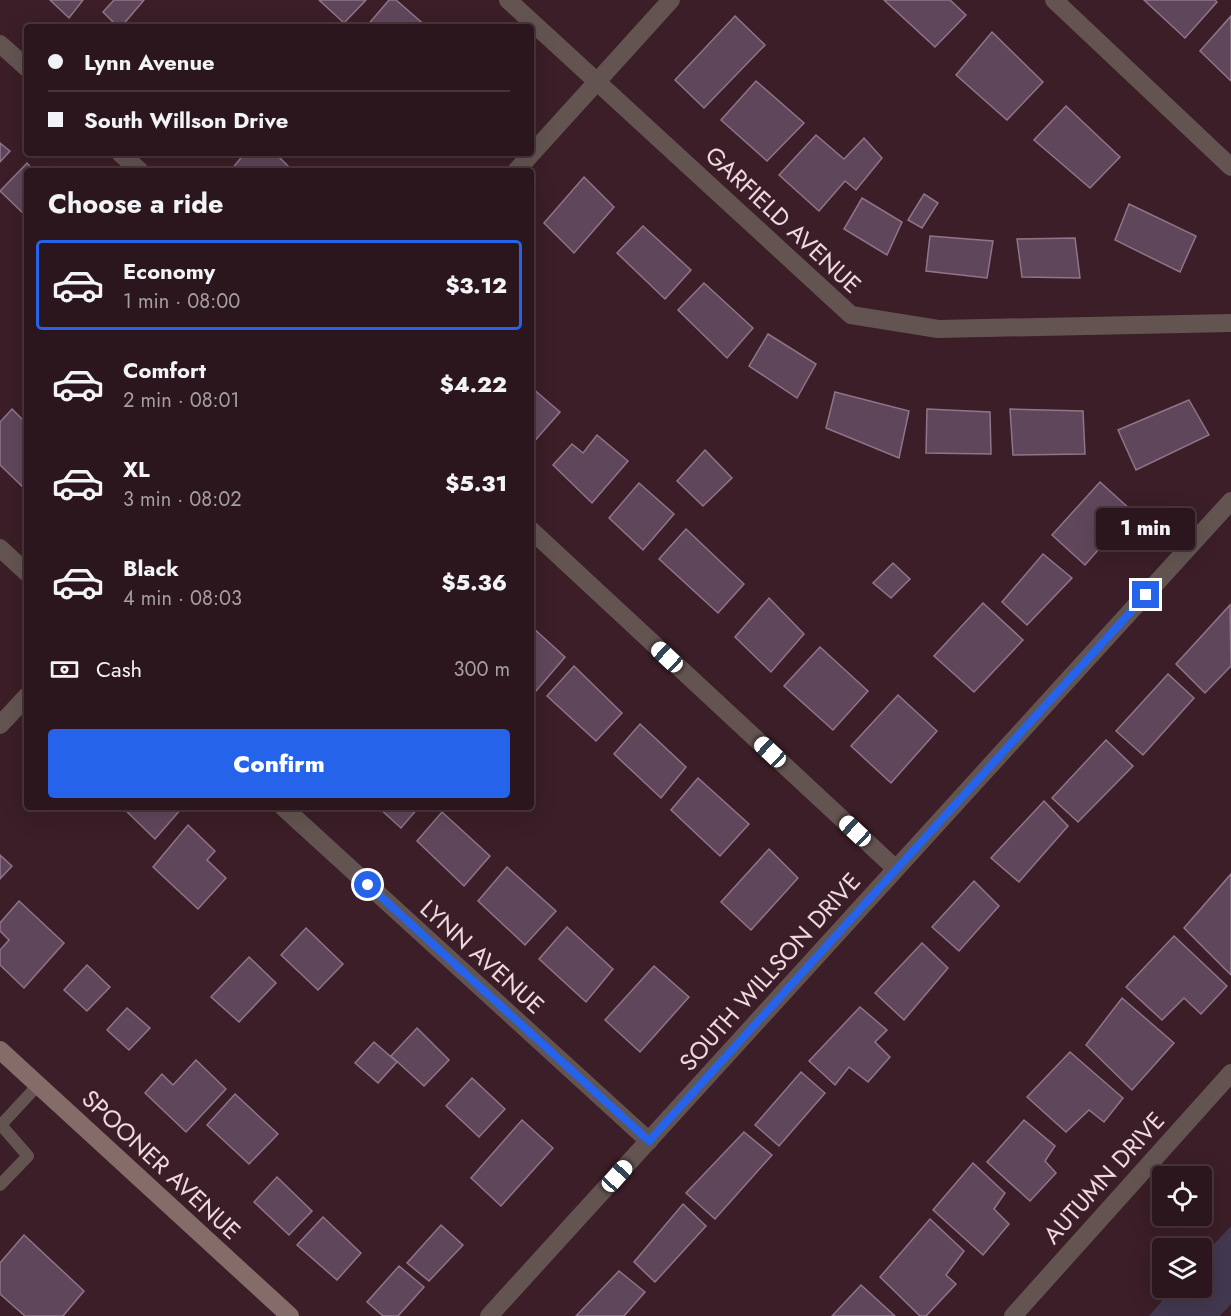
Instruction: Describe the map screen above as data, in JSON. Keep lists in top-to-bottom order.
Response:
{
  "streets": {
    "street": [
      "GARFIELD AVENUE",
      "LYNN AVENUE",
      "SOUTH WILLSON DRIVE",
      "SPOONER AVENUE",
      "AUTUMN DRIVE"
    ]
  },
  "crossings": [
    ["LYNN AVENUE", "SOUTH WILLSON DRIVE"]
  ],
  "page": {
    "banner": ["Lynn Avenue", "South Willson Drive"],
    "heading": "Choose a ride",
    "list": [
      {
        "name": "Economy",
        "note": "1 min · 08:00",
        "value": "$3.12"
      },
      {
        "name": "Comfort",
        "note": "2 min · 08:01",
        "value": "$4.22"
      },
      {
        "name": "XL",
        "note": "3 min · 08:02",
        "value": "$5.31"
      },
      {
        "name": "Black",
        "note": "4 min · 08:03",
        "value": "$5.36"
      }
    ],
    "bubble": "1 min",
    "pay": ["Cash", "300 m"],
    "buttons": "Confirm"
  }
}
